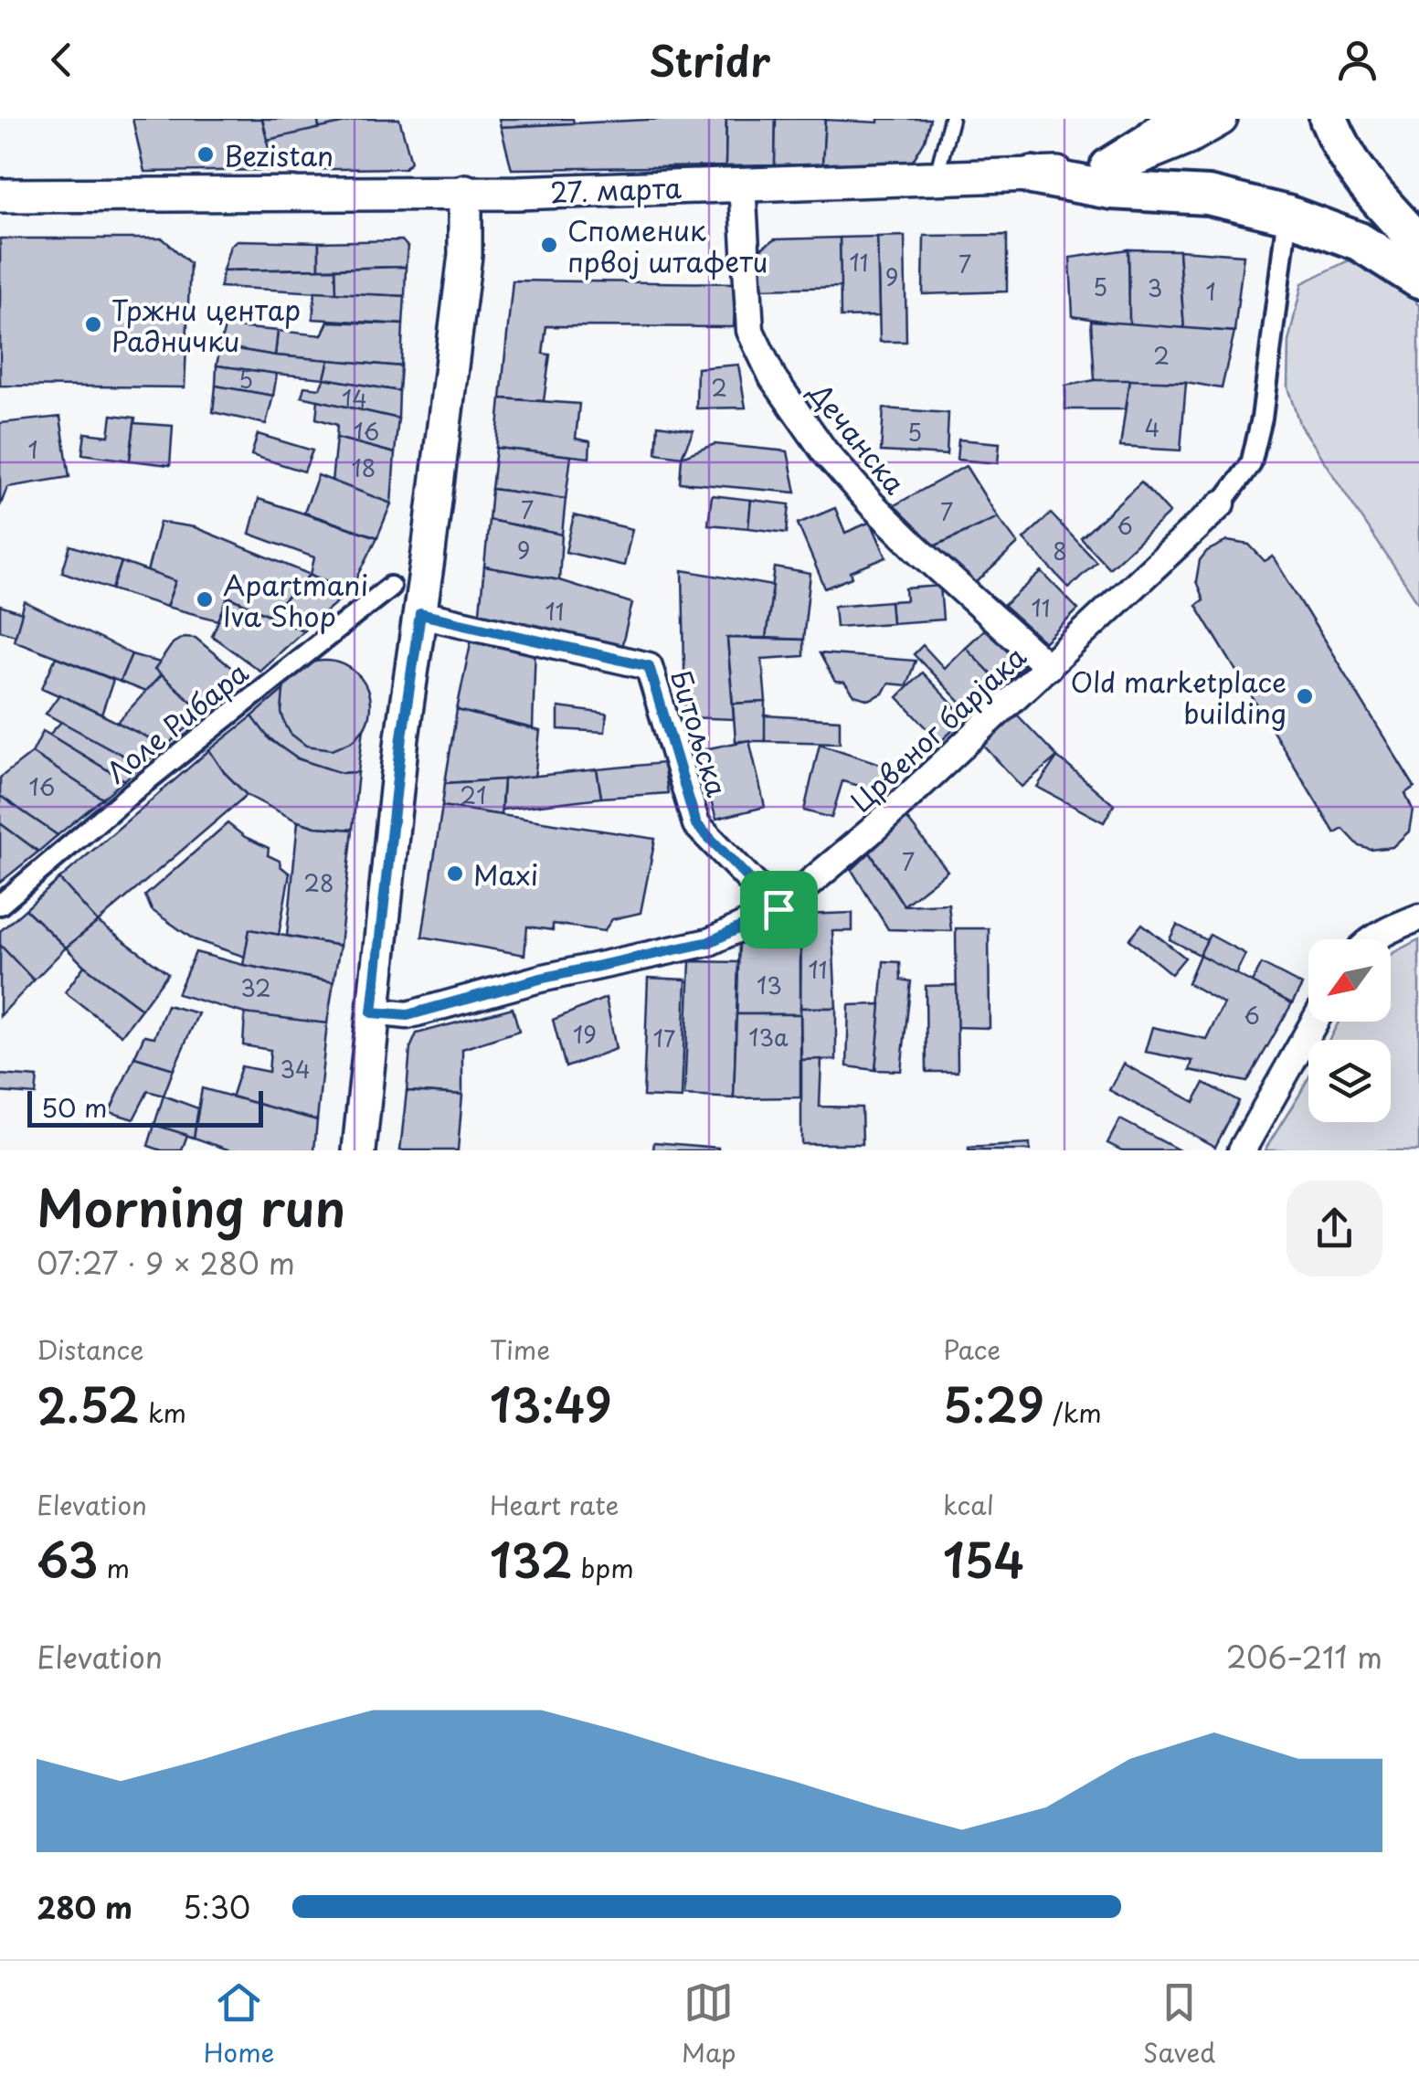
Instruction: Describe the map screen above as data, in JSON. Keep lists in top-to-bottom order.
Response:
{
  "streets": {
    "street": [
      "27. марта",
      "Дечанска",
      "Лоле Рибара",
      "Црвеног барјака",
      "Битољска"
    ]
  },
  "crossings": [
    ["27. марта", "Дечанска"],
    ["Дечанска", "Црвеног барјака"],
    ["Црвеног барјака", "Битољска"]
  ],
  "places": [
    "Bezistan",
    "Споменик првој штафети",
    "Тржни центар Раднички",
    "Apartmani Iva Shop",
    "Old marketplace building",
    "Maxi"
  ],
  "house_numbers": [
    "11",
    "7",
    "9",
    "5",
    "3",
    "1",
    "2",
    "5",
    "2",
    "14",
    "4",
    "16",
    "5",
    "1",
    "18",
    "7",
    "7",
    "6",
    "9",
    "8",
    "11",
    "11",
    "16",
    "21",
    "7",
    "28",
    "11",
    "13",
    "32",
    "6",
    "19",
    "13a",
    "17",
    "34"
  ],
  "scale_bar": "50 m",
  "north": "bottom left",
  "page": {
    "header": "Stridr",
    "scale": "50 m",
    "heading": ["Morning run", "07:27 · 9 × 280 m"],
    "stats": [
      ["Distance", "2.52 km"],
      ["Time", "13:49"],
      ["Pace", "5:29 /km"],
      ["Elevation", "63 m"],
      ["Heart rate", "132 bpm"],
      ["kcal", "154"]
    ],
    "chart": ["Elevation", "206–211 m"],
    "list": [
      {
        "name": "280 m",
        "note": "5:30"
      }
    ],
    "tabs": ["Home", "Map", "Saved"]
  }
}
